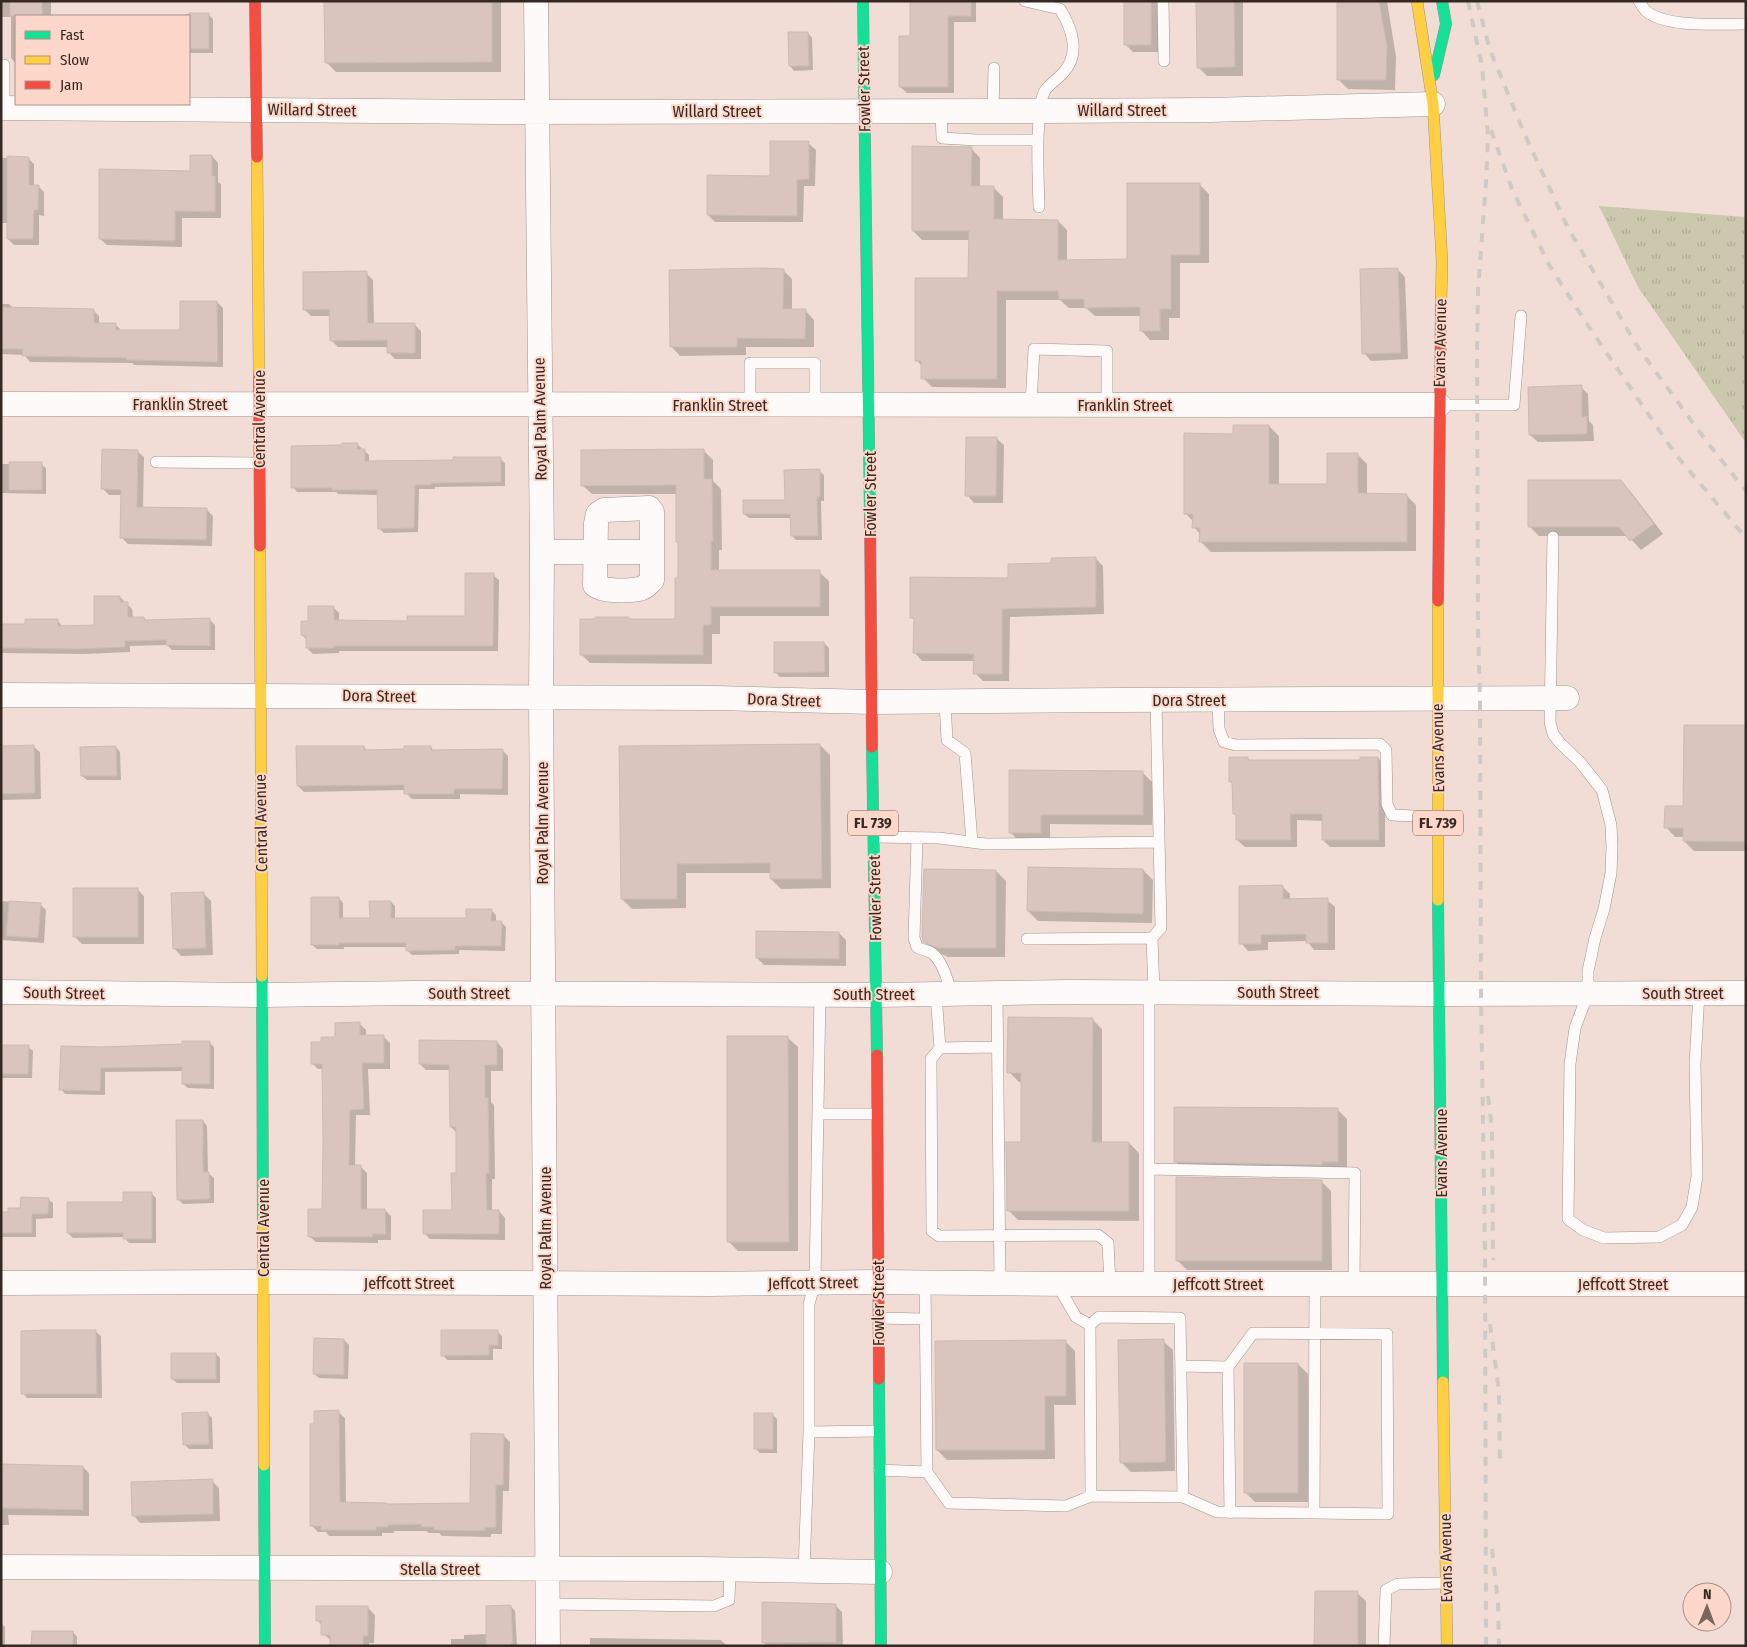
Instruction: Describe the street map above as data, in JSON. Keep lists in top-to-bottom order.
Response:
{
  "streets": {
    "main road": [
      "Fowler Street",
      "Evans Avenue",
      "Central Avenue",
      "FL 739"
    ],
    "street": [
      "Willard Street",
      "Franklin Street",
      "Royal Palm Avenue",
      "Dora Street",
      "South Street",
      "Jeffcott Street",
      "Stella Street"
    ]
  },
  "crossings": [
    ["Fowler Street", "Willard Street"],
    ["Fowler Street", "Franklin Street"],
    ["Fowler Street", "Dora Street"],
    ["Fowler Street", "South Street"],
    ["Fowler Street", "Jeffcott Street"],
    ["Fowler Street", "Stella Street"],
    ["Willard Street", "Evans Avenue"],
    ["Willard Street", "Central Avenue"],
    ["Willard Street", "Royal Palm Avenue"],
    ["Evans Avenue", "Franklin Street"],
    ["Evans Avenue", "Dora Street"],
    ["Evans Avenue", "South Street"],
    ["Evans Avenue", "Jeffcott Street"],
    ["Franklin Street", "Central Avenue"],
    ["Franklin Street", "Royal Palm Avenue"],
    ["Central Avenue", "Dora Street"],
    ["Central Avenue", "South Street"],
    ["Central Avenue", "Jeffcott Street"],
    ["Central Avenue", "Stella Street"],
    ["Royal Palm Avenue", "Dora Street"],
    ["Royal Palm Avenue", "South Street"],
    ["Royal Palm Avenue", "Jeffcott Street"],
    ["Royal Palm Avenue", "Stella Street"]
  ],
  "legend": ["Fast", "Slow", "Jam"],
  "north": "top"
}
